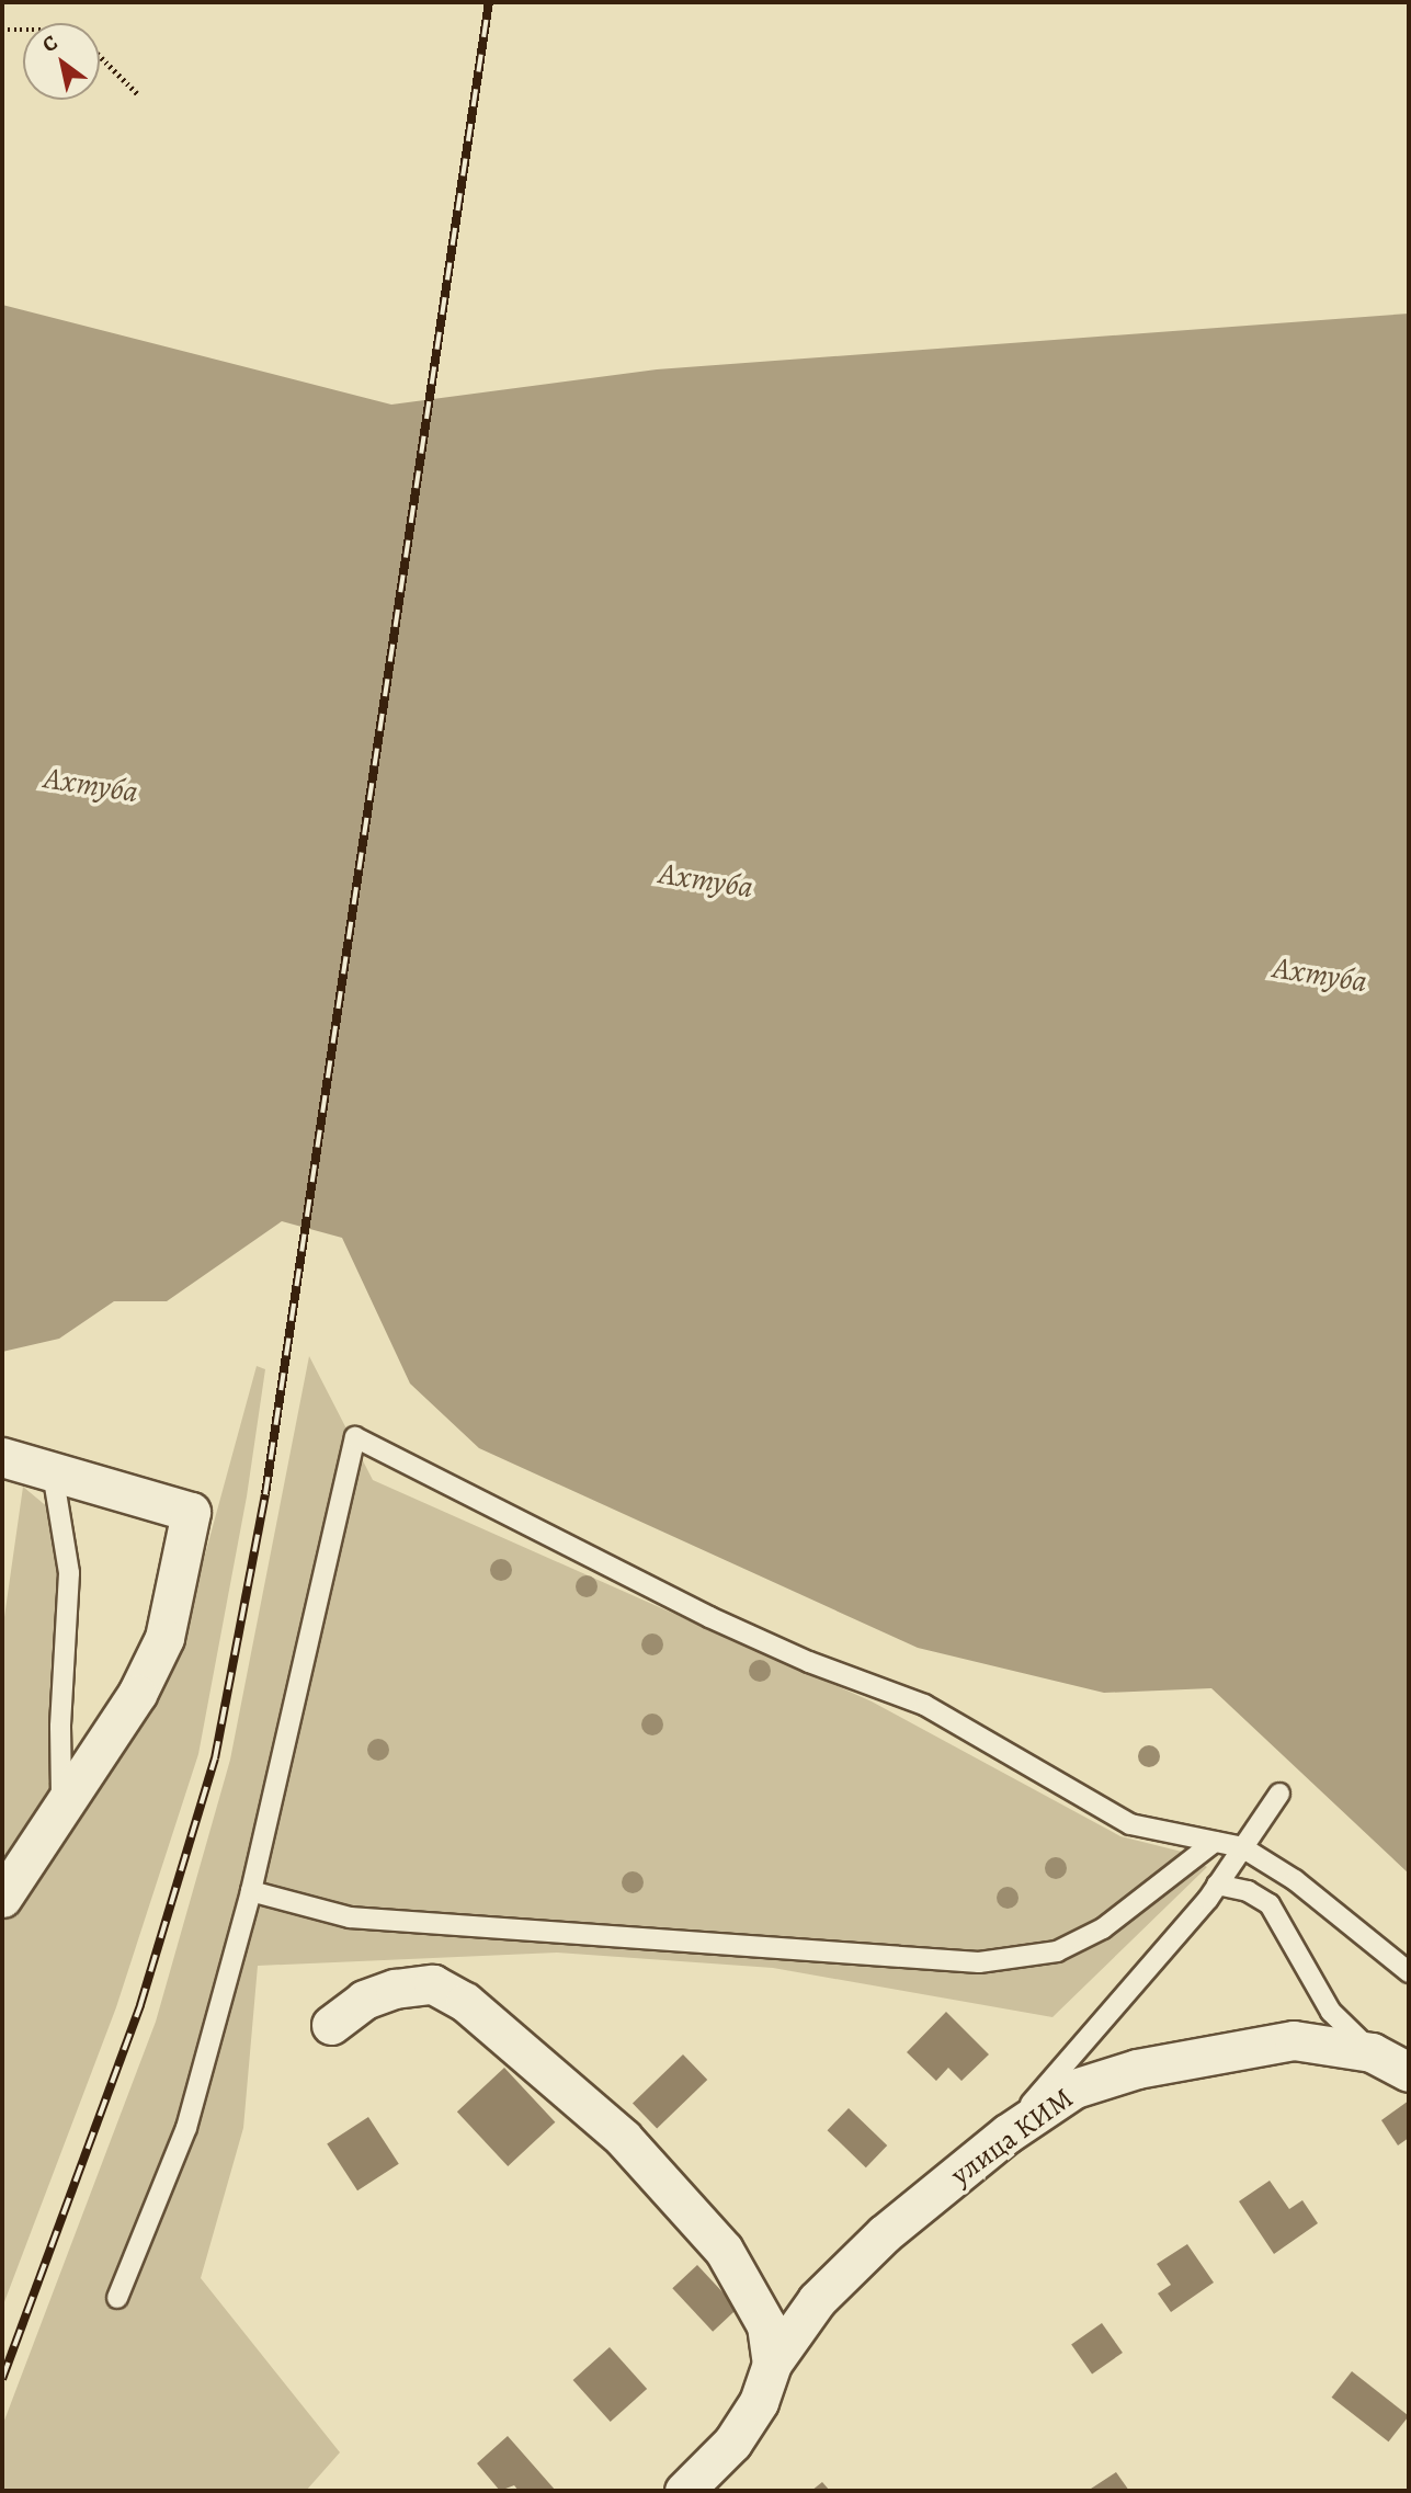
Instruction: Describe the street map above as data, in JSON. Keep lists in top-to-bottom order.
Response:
{
  "streets": {
    "street": ["улица КИМ"]
  },
  "water": ["Ахтуба"],
  "north": "top left"
}
